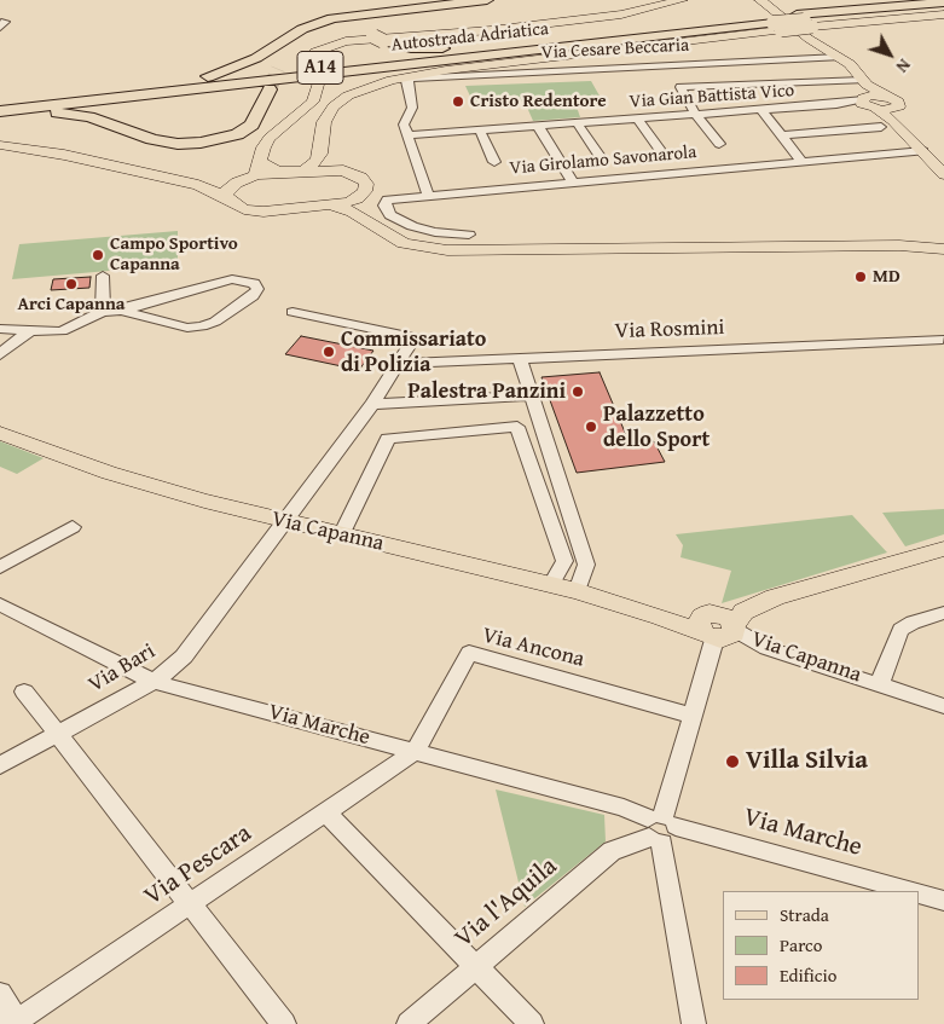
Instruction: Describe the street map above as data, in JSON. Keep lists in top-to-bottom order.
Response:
{
  "streets": {
    "highway": ["Autostrada Adriatica", "A14"],
    "main road": ["Via Capanna"],
    "street": [
      "Via Cesare Beccaria",
      "Via Gian Battista Vico",
      "Via Girolamo Savonarola",
      "Via Rosmini",
      "Via Ancona",
      "Via Bari",
      "Via Marche",
      "Via Pescara",
      "Via l'Aquila"
    ]
  },
  "crossings": [
    ["Via Cesare Beccaria", "Via Gian Battista Vico"],
    ["Via Capanna", "Via Bari"],
    ["Via Ancona", "Via Marche"],
    ["Via Ancona", "Via Pescara"],
    ["Via Bari", "Via Marche"],
    ["Via Marche", "Via Pescara"],
    ["Via Marche", "Via l'Aquila"]
  ],
  "places": [
    "Cristo Redentore",
    "Campo Sportivo Capanna",
    "MD",
    "Arci Capanna",
    "Commissariato di Polizia",
    "Palestra Panzini",
    "Palazzetto dello Sport",
    "Villa Silvia"
  ],
  "legend": ["Strada", "Parco", "Edificio"],
  "north": "bottom right"
}
